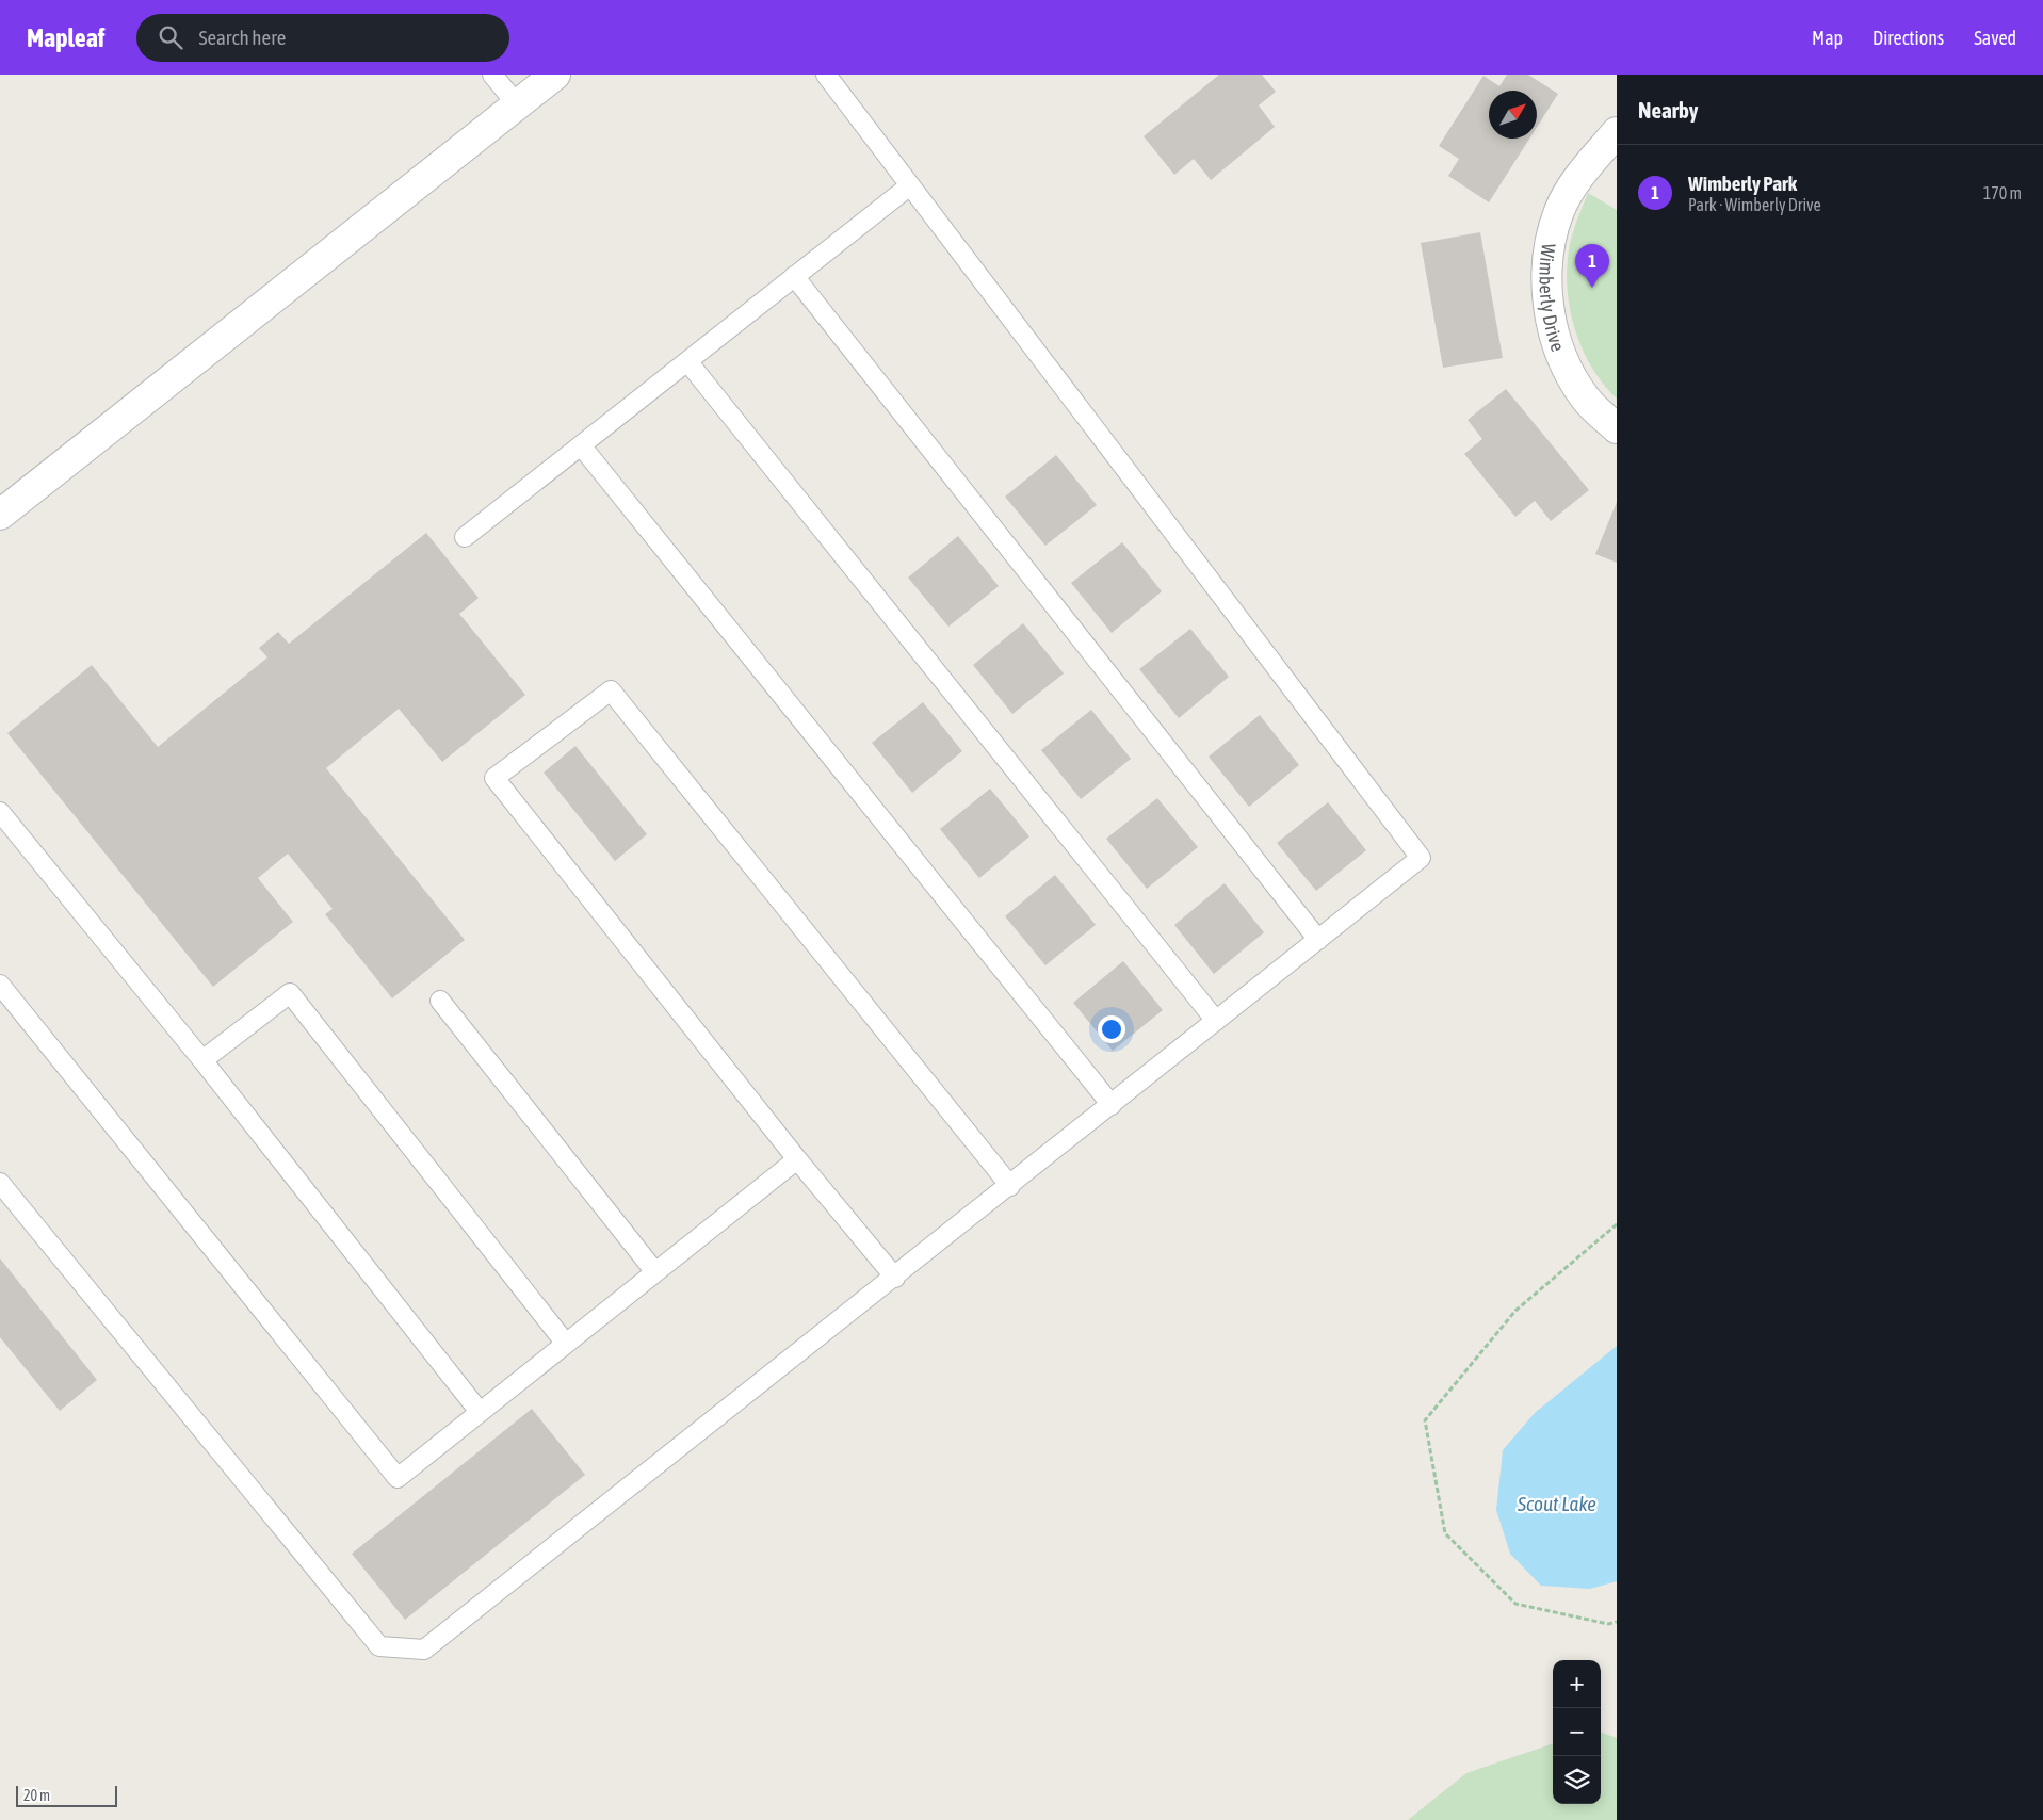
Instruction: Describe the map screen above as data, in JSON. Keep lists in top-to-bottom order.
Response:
{
  "streets": {
    "street": ["Wimberly Drive"]
  },
  "water": ["Scout Lake"],
  "scale_bar": "20 m",
  "north": "top right",
  "page": {
    "header": "Mapleaf",
    "search": "Search here",
    "nav": ["Map", "Directions", "Saved"],
    "heading": "Nearby",
    "list": [
      {
        "mark": "1",
        "name": "Wimberly Park",
        "note": "Park · Wimberly Drive",
        "value": "170 m"
      }
    ],
    "pins": "1",
    "map_buttons": ["+", "−"],
    "scale": "20 m"
  }
}
